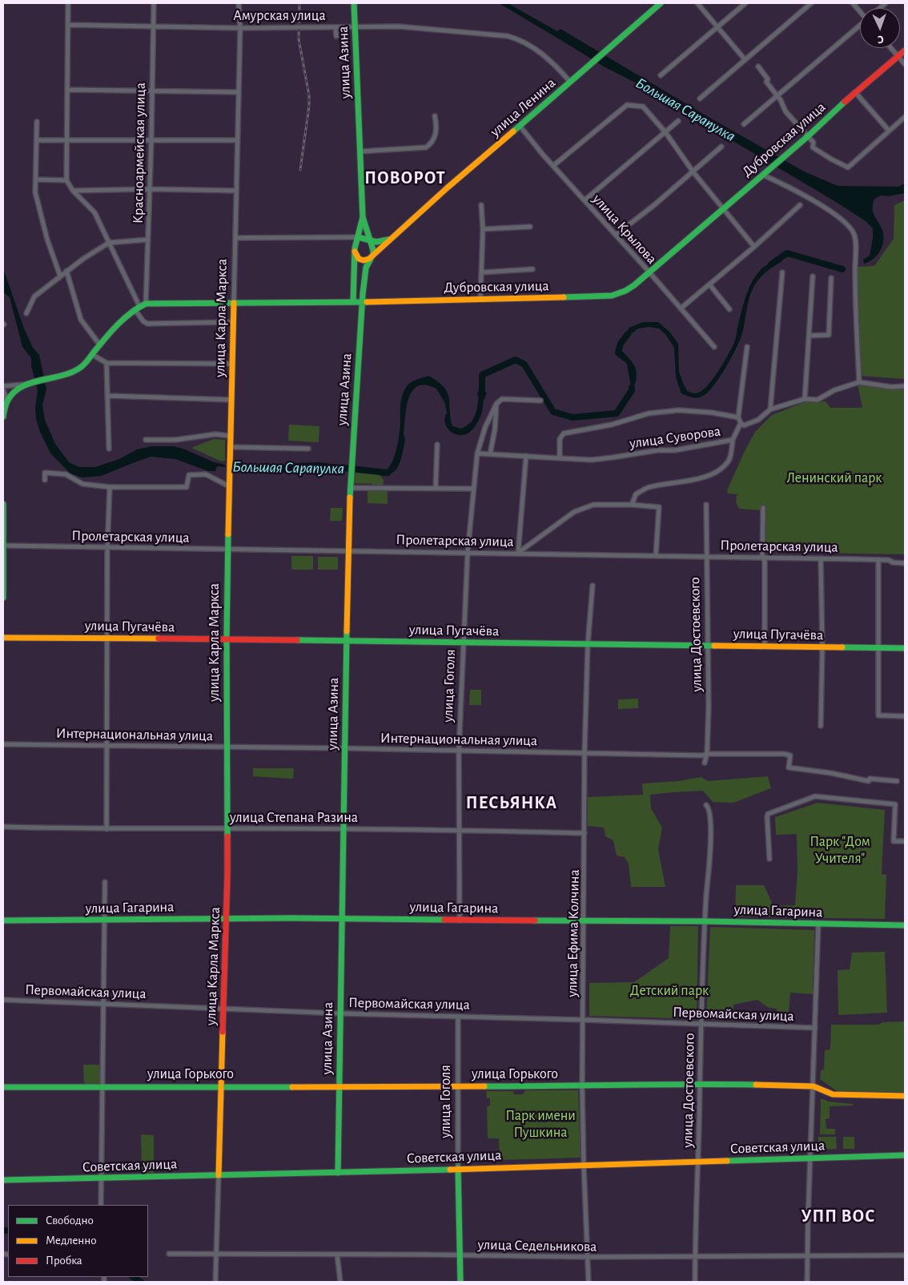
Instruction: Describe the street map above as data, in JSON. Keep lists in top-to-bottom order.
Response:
{
  "streets": {
    "main road": [
      "улица Азина",
      "улица Ленина",
      "Дубровская улица",
      "улица Карла Маркса",
      "улица Пугачёва",
      "улица Гоголя",
      "улица Гагарина",
      "улица Горького",
      "Советская улица"
    ],
    "street": [
      "Амурская улица",
      "Красноармейская улица",
      "улица Крылова",
      "улица Суворова",
      "Пролетарская улица",
      "улица Достоевского",
      "Интернациональная улица",
      "улица Степана Разина",
      "улица Ефима Колчина",
      "Первомайская улица",
      "улица Седельникова"
    ]
  },
  "crossings": [
    ["Амурская улица", "улица Азина"],
    ["Амурская улица", "улица Ленина"],
    ["Амурская улица", "Красноармейская улица"],
    ["Амурская улица", "улица Карла Маркса"],
    ["улица Азина", "улица Ленина"],
    ["улица Азина", "Дубровская улица"],
    ["улица Азина", "Пролетарская улица"],
    ["улица Азина", "улица Пугачёва"],
    ["улица Азина", "Интернациональная улица"],
    ["улица Азина", "улица Степана Разина"],
    ["улица Азина", "улица Гагарина"],
    ["улица Азина", "Первомайская улица"],
    ["улица Азина", "улица Горького"],
    ["улица Азина", "Советская улица"],
    ["улица Ленина", "улица Крылова"],
    ["Дубровская улица", "Красноармейская улица"],
    ["Дубровская улица", "улица Крылова"],
    ["Дубровская улица", "улица Карла Маркса"],
    ["улица Карла Маркса", "Пролетарская улица"],
    ["улица Карла Маркса", "улица Пугачёва"],
    ["улица Карла Маркса", "Интернациональная улица"],
    ["улица Карла Маркса", "улица Степана Разина"],
    ["улица Карла Маркса", "улица Гагарина"],
    ["улица Карла Маркса", "Первомайская улица"],
    ["улица Карла Маркса", "улица Горького"],
    ["улица Карла Маркса", "Советская улица"],
    ["улица Карла Маркса", "улица Седельникова"],
    ["улица Суворова", "улица Гоголя"],
    ["Пролетарская улица", "улица Достоевского"],
    ["Пролетарская улица", "улица Гоголя"],
    ["улица Пугачёва", "улица Достоевского"],
    ["улица Пугачёва", "улица Гоголя"],
    ["улица Пугачёва", "улица Ефима Колчина"],
    ["улица Достоевского", "Интернациональная улица"],
    ["улица Достоевского", "улица Гагарина"],
    ["улица Достоевского", "Первомайская улица"],
    ["улица Достоевского", "улица Горького"],
    ["улица Достоевского", "Советская улица"],
    ["улица Достоевского", "улица Седельникова"],
    ["улица Гоголя", "Интернациональная улица"],
    ["улица Гоголя", "улица Степана Разина"],
    ["улица Гоголя", "улица Гагарина"],
    ["улица Гоголя", "Первомайская улица"],
    ["улица Гоголя", "улица Горького"],
    ["улица Гоголя", "Советская улица"],
    ["улица Гоголя", "улица Седельникова"],
    ["Интернациональная улица", "улица Ефима Колчина"],
    ["улица Степана Разина", "улица Ефима Колчина"],
    ["улица Гагарина", "улица Ефима Колчина"],
    ["улица Ефима Колчина", "Первомайская улица"],
    ["улица Ефима Колчина", "улица Горького"],
    ["улица Ефима Колчина", "Советская улица"],
    ["улица Ефима Колчина", "улица Седельникова"]
  ],
  "districts": ["ПОВОРОТ", "ПЕСЬЯНКА", "УПП ВОС"],
  "water": ["Большая Сарапулка"],
  "parks": [
    "Ленинский парк",
    "Парк \"Дом Учителя\"",
    "Детский парк",
    "Парк имени Пушкина"
  ],
  "legend": ["Свободно", "Медленно", "Пробка"],
  "north": "bottom"
}
